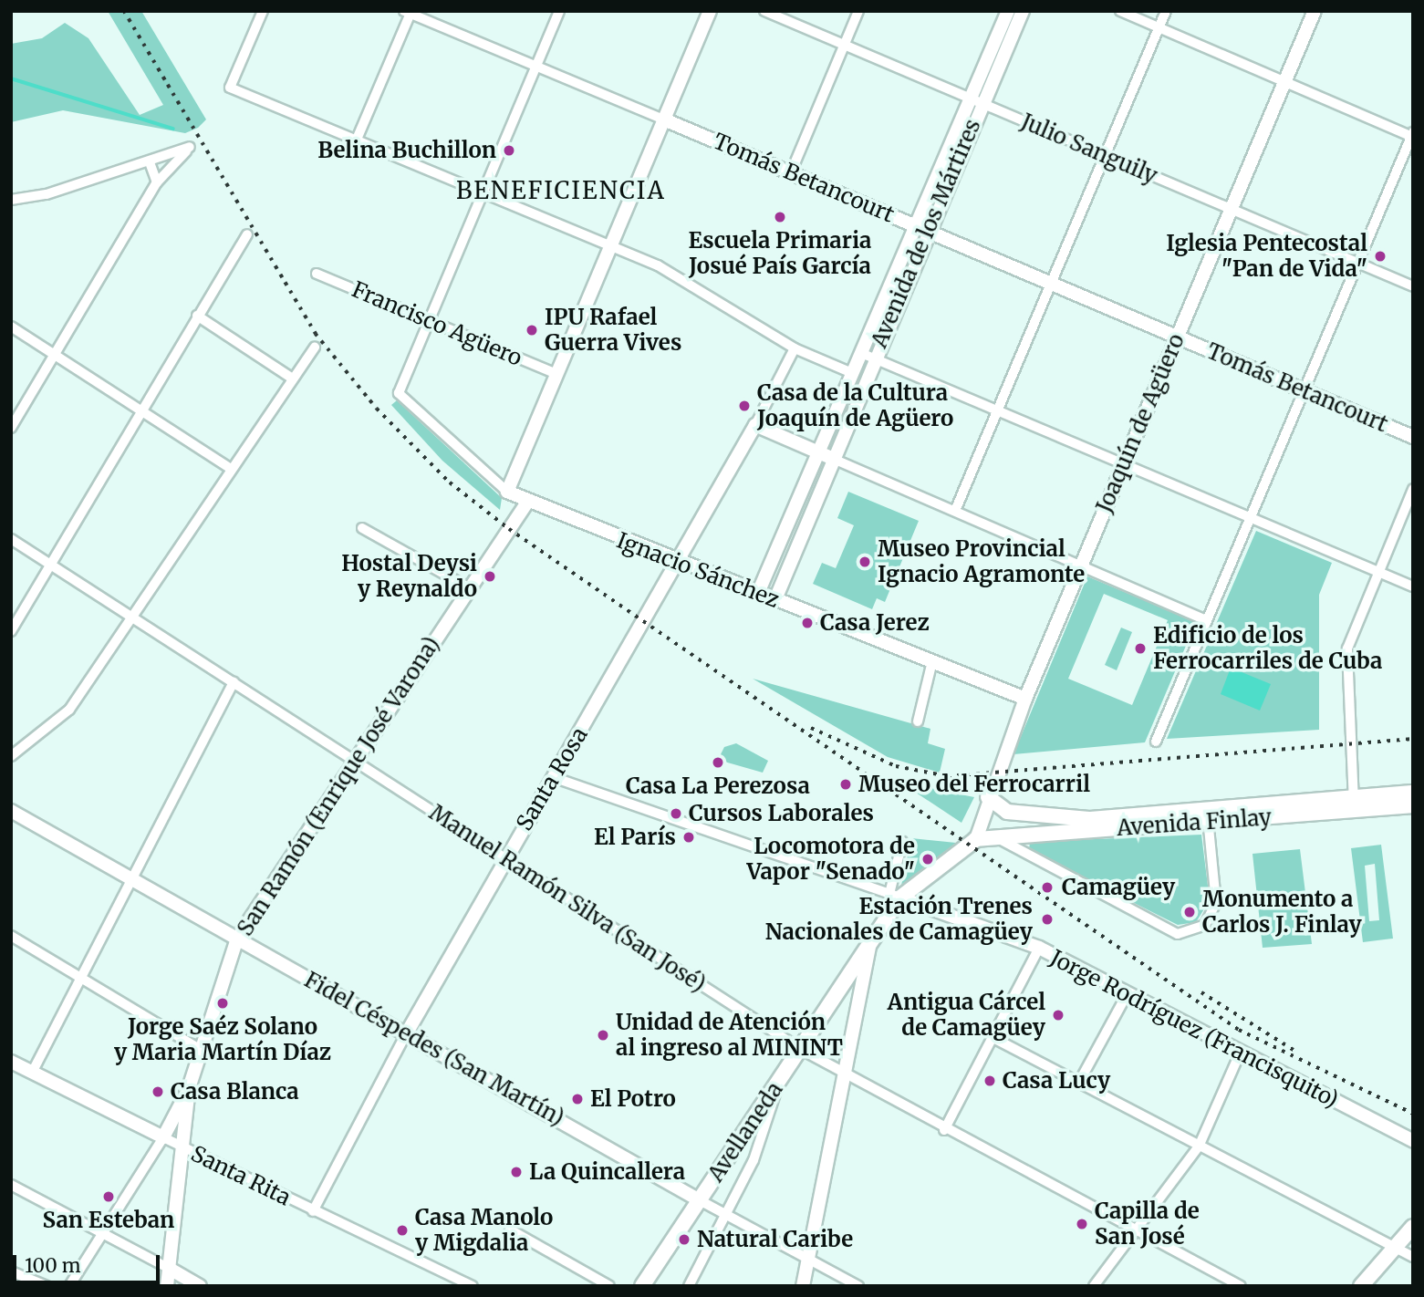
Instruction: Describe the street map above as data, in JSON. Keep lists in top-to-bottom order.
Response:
{
  "streets": {
    "main road": ["Avenida Finlay", "Avellaneda"],
    "street": [
      "Julio Sanguily",
      "Tomás Betancourt",
      "Avenida de los Mártires",
      "Francisco Agüero",
      "Joaquín de Agüero",
      "Ignacio Sánchez",
      "Santa Rosa",
      "San Ramón (Enrique José Varona)",
      "Manuel Ramón Silva (San José)",
      "Jorge Rodríguez (Francisquito)",
      "Fidel Céspedes (San Martín)",
      "Santa Rita"
    ]
  },
  "crossings": [
    ["Julio Sanguily", "Avenida de los Mártires"],
    ["Julio Sanguily", "Joaquín de Agüero"],
    ["Tomás Betancourt", "Avenida de los Mártires"],
    ["Tomás Betancourt", "Joaquín de Agüero"],
    ["Avenida de los Mártires", "Ignacio Sánchez"],
    ["Francisco Agüero", "Ignacio Sánchez"],
    ["Joaquín de Agüero", "Ignacio Sánchez"],
    ["Joaquín de Agüero", "Avenida Finlay"],
    ["Joaquín de Agüero", "Avellaneda"],
    ["Ignacio Sánchez", "Santa Rosa"],
    ["Ignacio Sánchez", "San Ramón (Enrique José Varona)"],
    ["Santa Rosa", "Manuel Ramón Silva (San José)"],
    ["Santa Rosa", "Jorge Rodríguez (Francisquito)"],
    ["Santa Rosa", "Fidel Céspedes (San Martín)"],
    ["Santa Rosa", "Santa Rita"],
    ["San Ramón (Enrique José Varona)", "Manuel Ramón Silva (San José)"],
    ["San Ramón (Enrique José Varona)", "Fidel Céspedes (San Martín)"],
    ["Avenida Finlay", "Avellaneda"],
    ["Manuel Ramón Silva (San José)", "Avellaneda"],
    ["Jorge Rodríguez (Francisquito)", "Avellaneda"],
    ["Fidel Céspedes (San Martín)", "Avellaneda"]
  ],
  "districts": ["BENEFICIENCIA"],
  "places": [
    "Belina Buchillon",
    "Escuela Primaria Josué País García",
    "Iglesia Pentecostal \"Pan de Vida\"",
    "IPU Rafael Guerra Vives",
    "Casa de la Cultura Joaquín de Agüero",
    "Museo Provincial Ignacio Agramonte",
    "Hostal Deysi y Reynaldo",
    "Casa Jerez",
    "Edificio de los Ferrocarriles de Cuba",
    "Casa La Perezosa",
    "Museo del Ferrocarril",
    "Cursos Laborales",
    "El París",
    "Locomotora de Vapor \"Senado\"",
    "Camagüey",
    "Monumento a Carlos J. Finlay",
    "Estación Trenes Nacionales de Camagüey",
    "Jorge Saéz Solano y Maria Martín Díaz",
    "Antigua Cárcel de Camagüey",
    "Unidad de Atención al ingreso al MININT",
    "Casa Lucy",
    "Casa Blanca",
    "El Potro",
    "La Quincallera",
    "San Esteban",
    "Capilla de San José",
    "Casa Manolo y Migdalia",
    "Natural Caribe"
  ],
  "scale_bar": "100 m"
}
